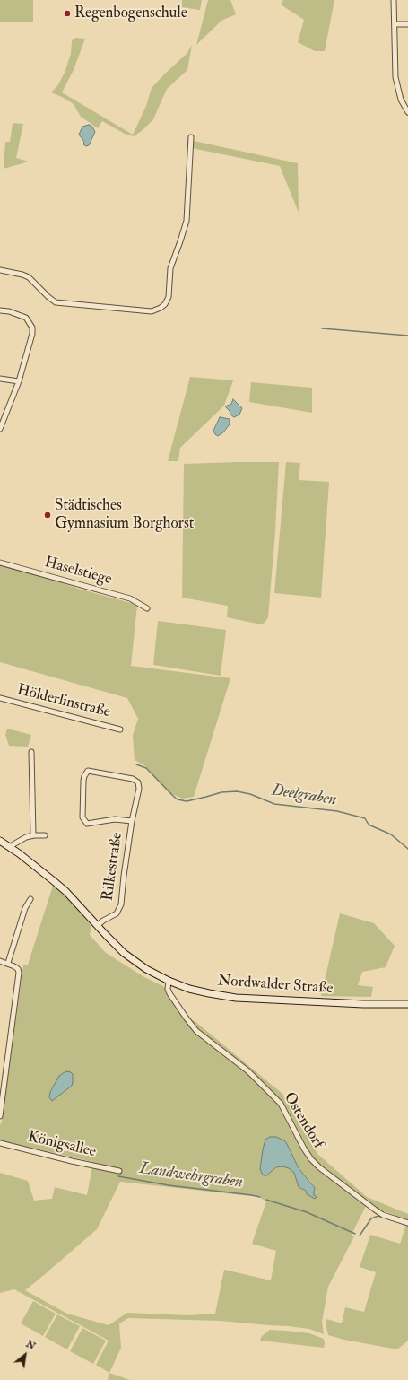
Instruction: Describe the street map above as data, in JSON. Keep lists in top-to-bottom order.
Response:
{
  "streets": {
    "street": [
      "Haselstiege",
      "Hölderlinstraße",
      "Rilkestraße",
      "Nordwalder Straße",
      "Ostendorf",
      "Königsallee"
    ]
  },
  "crossings": [
    ["Rilkestraße", "Nordwalder Straße"],
    ["Nordwalder Straße", "Ostendorf"]
  ],
  "water": ["Deelgraben", "Landwehrgraben"],
  "places": ["Regenbogenschule", "Städtisches Gymnasium Borghorst"],
  "north": "top right"
}
